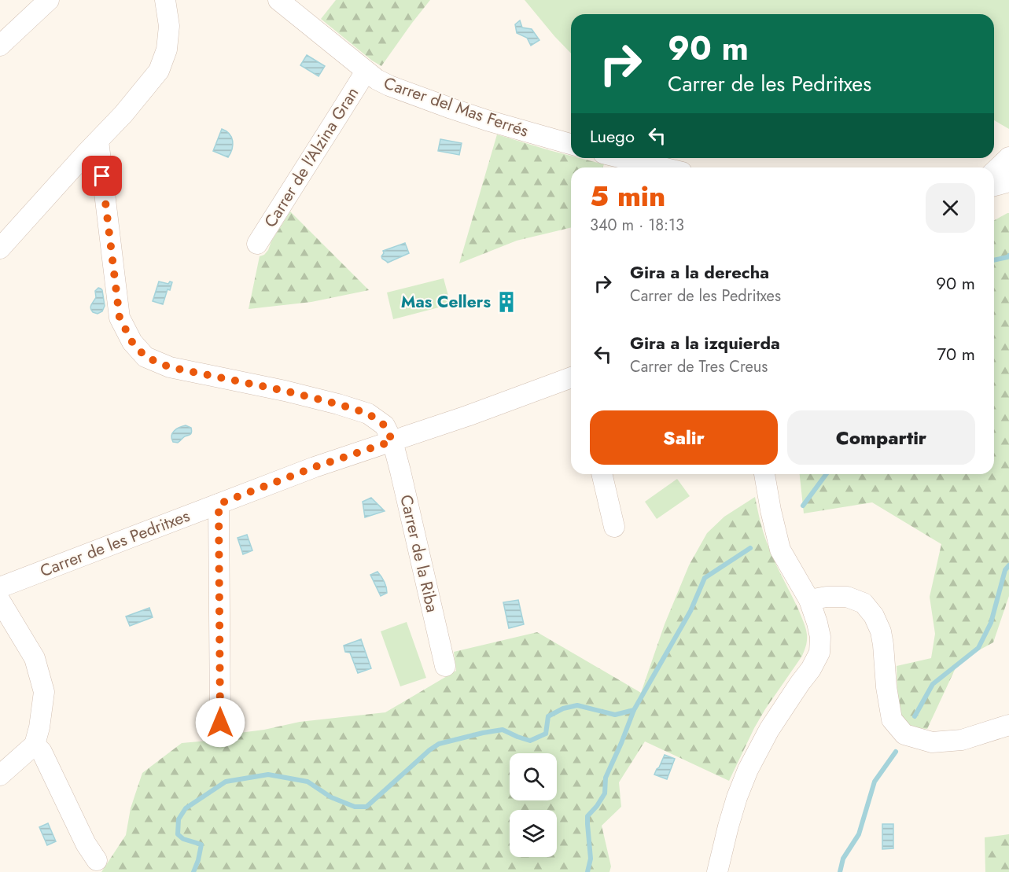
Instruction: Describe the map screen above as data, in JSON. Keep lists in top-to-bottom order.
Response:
{
  "streets": {
    "street": [
      "Carrer del Mas Ferrés",
      "Carrer de l'Alzina Gran",
      "Carrer de les Pedritxes",
      "Carrer de la Riba"
    ]
  },
  "crossings": [
    ["Carrer del Mas Ferrés", "Carrer de l'Alzina Gran"],
    ["Carrer de les Pedritxes", "Carrer de la Riba"]
  ],
  "places": {
    "building": ["Mas Cellers"]
  },
  "page": {
    "turn": ["90 m", "Carrer de les Pedritxes"],
    "then": "Luego",
    "heading": ["5 min", "340 m · 18:13"],
    "list": [
      {
        "name": "Gira a la derecha",
        "note": "Carrer de les Pedritxes",
        "value": "90 m"
      },
      {
        "name": "Gira a la izquierda",
        "note": "Carrer de Tres Creus",
        "value": "70 m"
      }
    ],
    "buttons": ["Salir", "Compartir"]
  }
}
